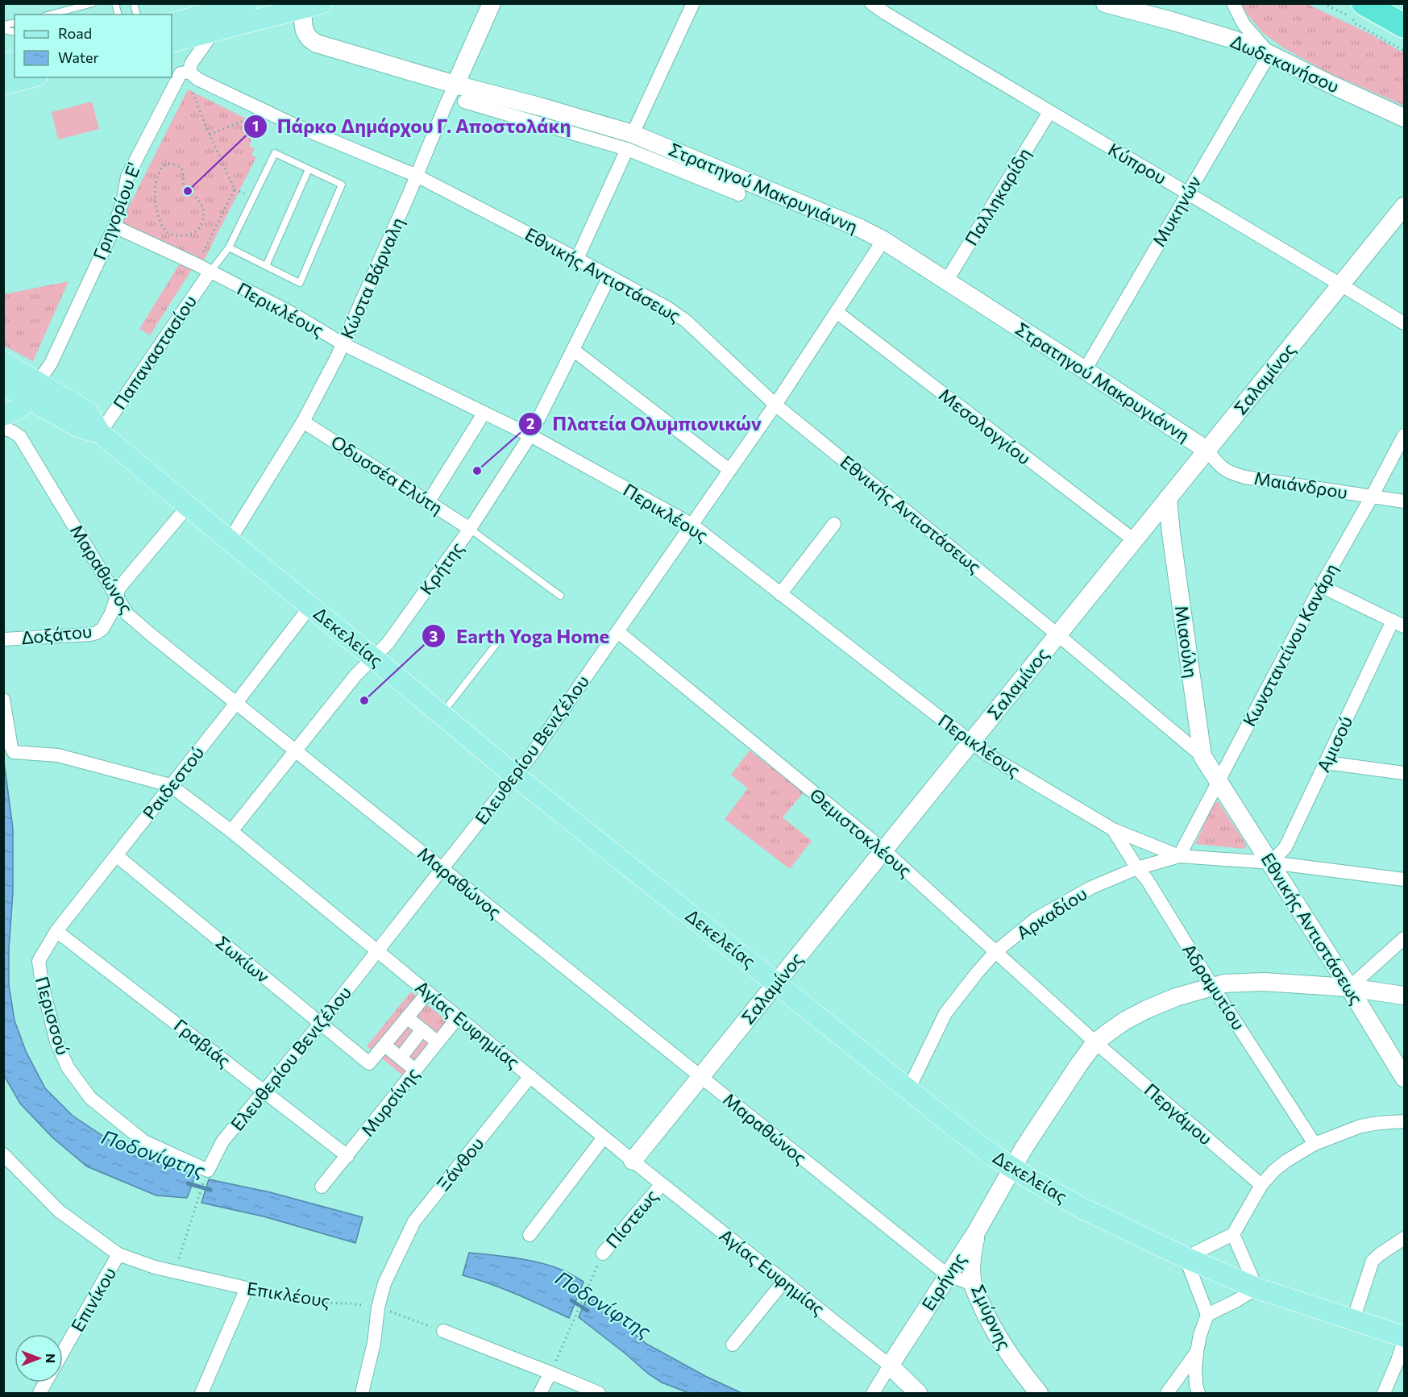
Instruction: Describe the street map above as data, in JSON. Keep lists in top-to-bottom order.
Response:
{
  "streets": {
    "main road": ["Δεκελείας"],
    "street": [
      "Δωδεκανήσου",
      "Κύπρου",
      "Στρατηγού Μακρυγιάννη",
      "Παλληκαρίδη",
      "Γρηγορίου Ε'",
      "Μυκηνών",
      "Εθνικής Αντιστάσεως",
      "Κώστα Βάρναλη",
      "Περικλέους",
      "Παπαναστασίου",
      "Σαλαμίνος",
      "Μεσολογγίου",
      "Οδυσσέα Ελύτη",
      "Μαιάνδρου",
      "Κρήτης",
      "Μαραθώνος",
      "Δοξάτου",
      "Μιαούλη",
      "Κωνσταντίνου Κανάρη",
      "Αμισού",
      "Ελευθερίου Βενιζέλου",
      "Ραιδεστού",
      "Θεμιστοκλέους",
      "Αρκαδίου",
      "Σωκίων",
      "Αδραμυτίου",
      "Περισσού",
      "Αγίας Ευφημίας",
      "Γραβιάς",
      "Μυρσίνης",
      "Περγάμου",
      "Ξάνθου",
      "Πίστεως",
      "Ειρήνης",
      "Επικλέους",
      "Επινίκου",
      "Σμύρνης"
    ]
  },
  "crossings": [
    ["Δωδεκανήσου", "Μυκηνών"],
    ["Κύπρου", "Παλληκαρίδη"],
    ["Κύπρου", "Μυκηνών"],
    ["Κύπρου", "Σαλαμίνος"],
    ["Στρατηγού Μακρυγιάννη", "Παλληκαρίδη"],
    ["Στρατηγού Μακρυγιάννη", "Μυκηνών"],
    ["Στρατηγού Μακρυγιάννη", "Κώστα Βάρναλη"],
    ["Στρατηγού Μακρυγιάννη", "Σαλαμίνος"],
    ["Στρατηγού Μακρυγιάννη", "Μαιάνδρου"],
    ["Στρατηγού Μακρυγιάννη", "Ελευθερίου Βενιζέλου"],
    ["Γρηγορίου Ε'", "Εθνικής Αντιστάσεως"],
    ["Γρηγορίου Ε'", "Περικλέους"],
    ["Γρηγορίου Ε'", "Δεκελείας"],
    ["Εθνικής Αντιστάσεως", "Κώστα Βάρναλη"],
    ["Εθνικής Αντιστάσεως", "Σαλαμίνος"],
    ["Εθνικής Αντιστάσεως", "Κρήτης"],
    ["Εθνικής Αντιστάσεως", "Μιαούλη"],
    ["Εθνικής Αντιστάσεως", "Κωνσταντίνου Κανάρη"],
    ["Εθνικής Αντιστάσεως", "Αμισού"],
    ["Εθνικής Αντιστάσεως", "Ελευθερίου Βενιζέλου"],
    ["Εθνικής Αντιστάσεως", "Αρκαδίου"],
    ["Εθνικής Αντιστάσεως", "Ειρήνης"],
    ["Κώστα Βάρναλη", "Περικλέους"],
    ["Κώστα Βάρναλη", "Οδυσσέα Ελύτη"],
    ["Κώστα Βάρναλη", "Δεκελείας"],
    ["Περικλέους", "Παπαναστασίου"],
    ["Περικλέους", "Σαλαμίνος"],
    ["Περικλέους", "Κρήτης"],
    ["Περικλέους", "Κωνσταντίνου Κανάρη"],
    ["Περικλέους", "Ελευθερίου Βενιζέλου"],
    ["Περικλέους", "Αρκαδίου"],
    ["Περικλέους", "Αδραμυτίου"],
    ["Παπαναστασίου", "Δεκελείας"],
    ["Σαλαμίνος", "Μεσολογγίου"],
    ["Σαλαμίνος", "Μαιάνδρου"],
    ["Σαλαμίνος", "Μαραθώνος"],
    ["Σαλαμίνος", "Δεκελείας"],
    ["Σαλαμίνος", "Μιαούλη"],
    ["Σαλαμίνος", "Θεμιστοκλέους"],
    ["Σαλαμίνος", "Αγίας Ευφημίας"],
    ["Μεσολογγίου", "Ελευθερίου Βενιζέλου"],
    ["Οδυσσέα Ελύτη", "Κρήτης"],
    ["Μαιάνδρου", "Κωνσταντίνου Κανάρη"],
    ["Κρήτης", "Μαραθώνος"],
    ["Κρήτης", "Δεκελείας"],
    ["Κρήτης", "Αγίας Ευφημίας"],
    ["Μαραθώνος", "Δοξάτου"],
    ["Μαραθώνος", "Ελευθερίου Βενιζέλου"],
    ["Μαραθώνος", "Ραιδεστού"],
    ["Μαραθώνος", "Ειρήνης"],
    ["Μαραθώνος", "Σμύρνης"],
    ["Δοξάτου", "Δεκελείας"],
    ["Δεκελείας", "Ελευθερίου Βενιζέλου"],
    ["Δεκελείας", "Ραιδεστού"],
    ["Δεκελείας", "Αρκαδίου"],
    ["Δεκελείας", "Ειρήνης"],
    ["Μιαούλη", "Κωνσταντίνου Κανάρη"],
    ["Κωνσταντίνου Κανάρη", "Αρκαδίου"],
    ["Αμισού", "Αρκαδίου"],
    ["Ελευθερίου Βενιζέλου", "Θεμιστοκλέους"],
    ["Ελευθερίου Βενιζέλου", "Σωκίων"],
    ["Ελευθερίου Βενιζέλου", "Περισσού"],
    ["Ελευθερίου Βενιζέλου", "Αγίας Ευφημίας"],
    ["Ελευθερίου Βενιζέλου", "Γραβιάς"],
    ["Ραιδεστού", "Σωκίων"],
    ["Ραιδεστού", "Περισσού"],
    ["Ραιδεστού", "Αγίας Ευφημίας"],
    ["Ραιδεστού", "Γραβιάς"],
    ["Θεμιστοκλέους", "Αρκαδίου"],
    ["Θεμιστοκλέους", "Περγάμου"],
    ["Θεμιστοκλέους", "Ειρήνης"],
    ["Αρκαδίου", "Αδραμυτίου"],
    ["Αδραμυτίου", "Ειρήνης"],
    ["Αγίας Ευφημίας", "Μυρσίνης"],
    ["Αγίας Ευφημίας", "Ξάνθου"],
    ["Αγίας Ευφημίας", "Πίστεως"],
    ["Αγίας Ευφημίας", "Ειρήνης"],
    ["Γραβιάς", "Μυρσίνης"],
    ["Περγάμου", "Ειρήνης"],
    ["Ξάνθου", "Επικλέους"],
    ["Ειρήνης", "Σμύρνης"],
    ["Επικλέους", "Επινίκου"]
  ],
  "water": ["Ποδονίφτης"],
  "places": ["Πάρκο Δημάρχου Γ. Αποστολάκη", "Πλατεία Ολυμπιονικών", "Earth Yoga Home"],
  "legend": ["Road", "Water"],
  "north": "right"
}
